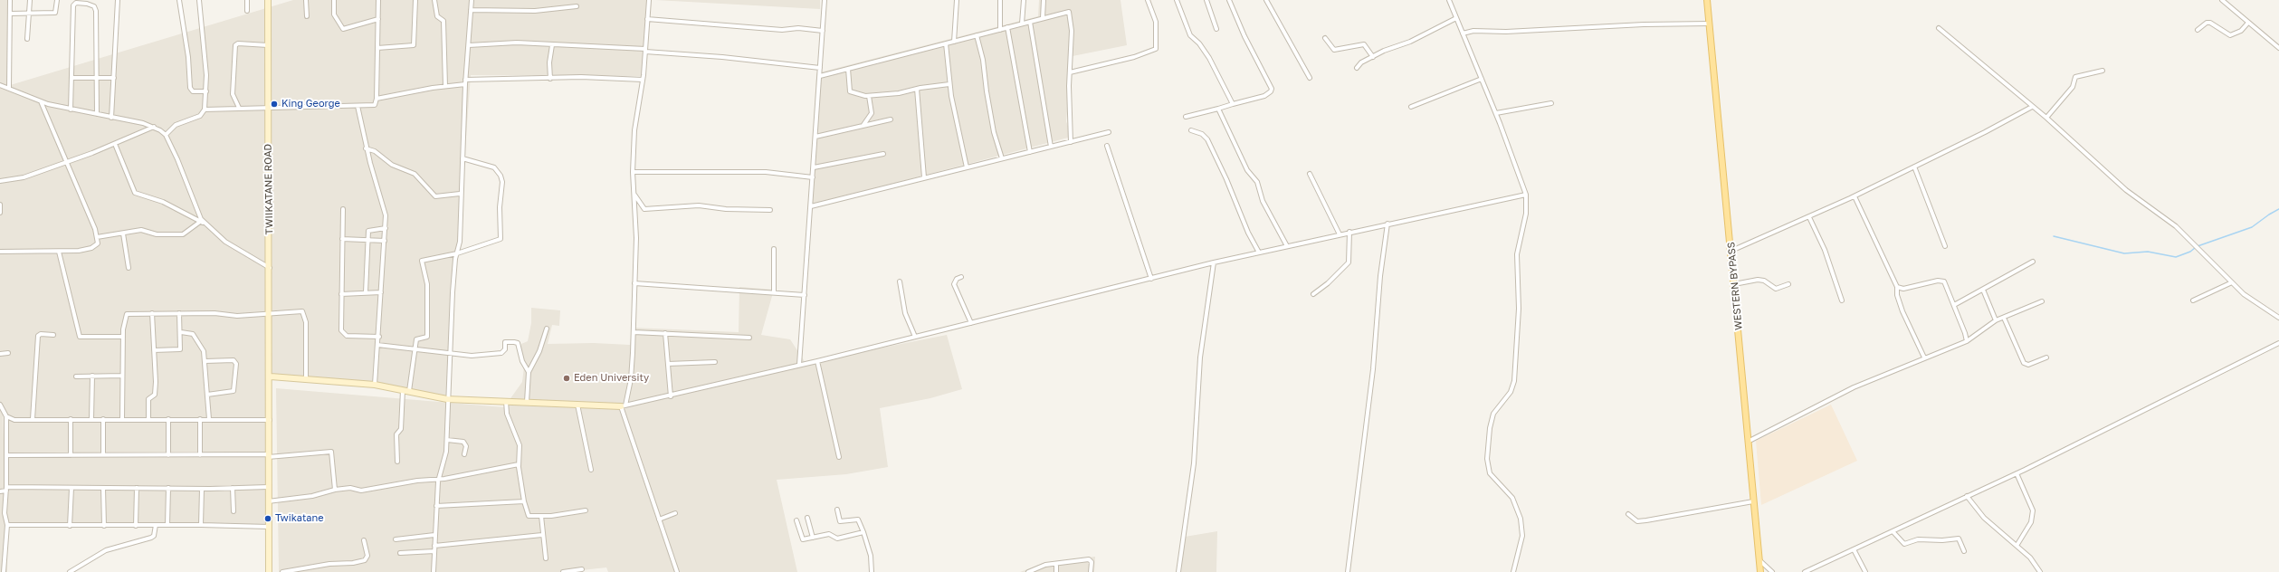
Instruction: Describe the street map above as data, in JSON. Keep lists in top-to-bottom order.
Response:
{
  "streets": {
    "main road": ["WESTERN BYPASS"],
    "street": ["TWIIKATANE ROAD"]
  },
  "places": ["King George", "Eden University", "Twikatane"]
}
